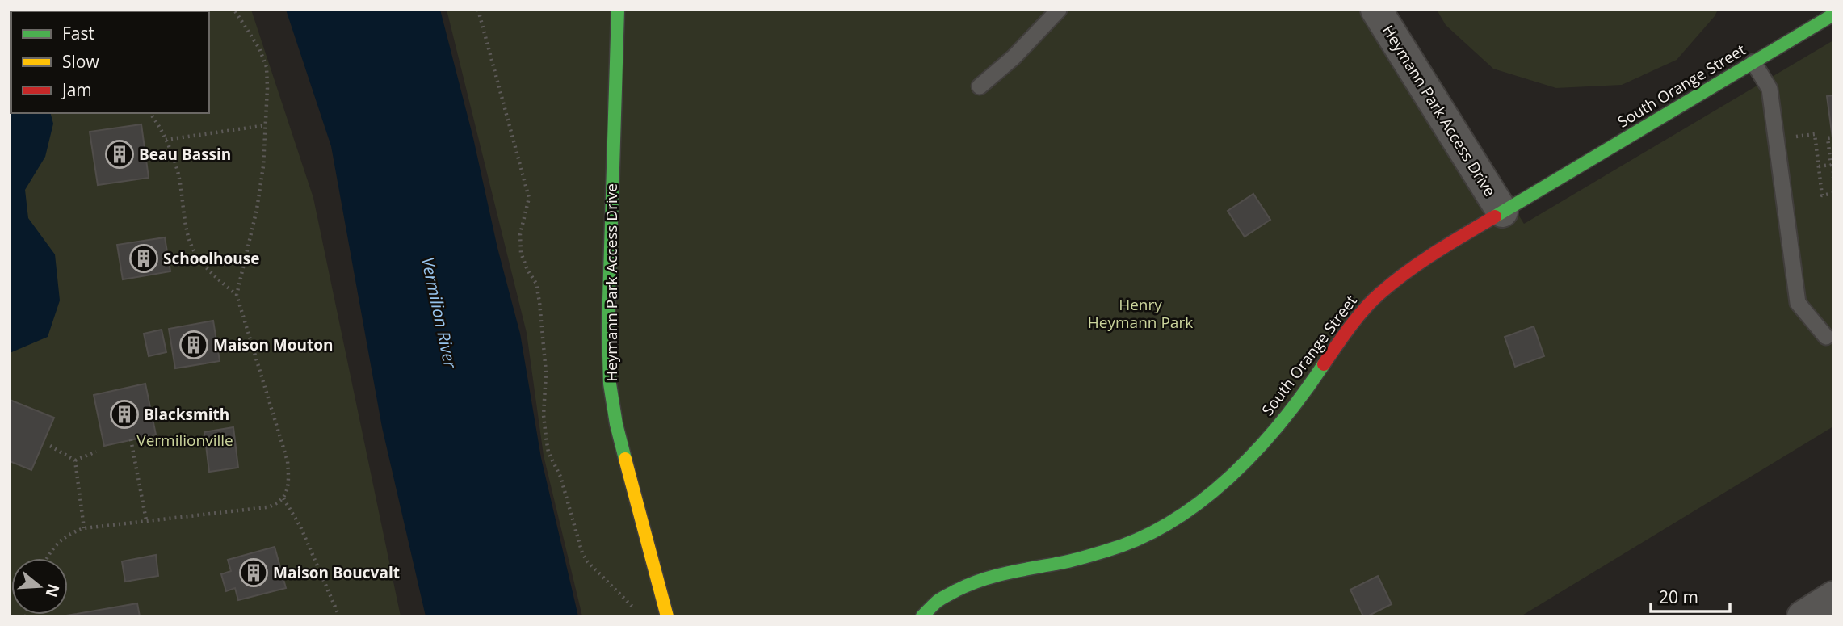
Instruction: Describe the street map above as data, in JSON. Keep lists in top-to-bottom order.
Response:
{
  "streets": {
    "street": ["South Orange Street", "Heymann Park Access Drive"]
  },
  "crossings": [
    ["South Orange Street", "Heymann Park Access Drive"]
  ],
  "water": ["Vermilion River"],
  "parks": ["Henry Heymann Park", "Vermilionville"],
  "places": {
    "building": [
      "Beau Bassin",
      "Schoolhouse",
      "Maison Mouton",
      "Blacksmith",
      "Maison Boucvalt"
    ]
  },
  "legend": ["Fast", "Slow", "Jam"],
  "scale_bar": "20 m",
  "north": "right"
}
